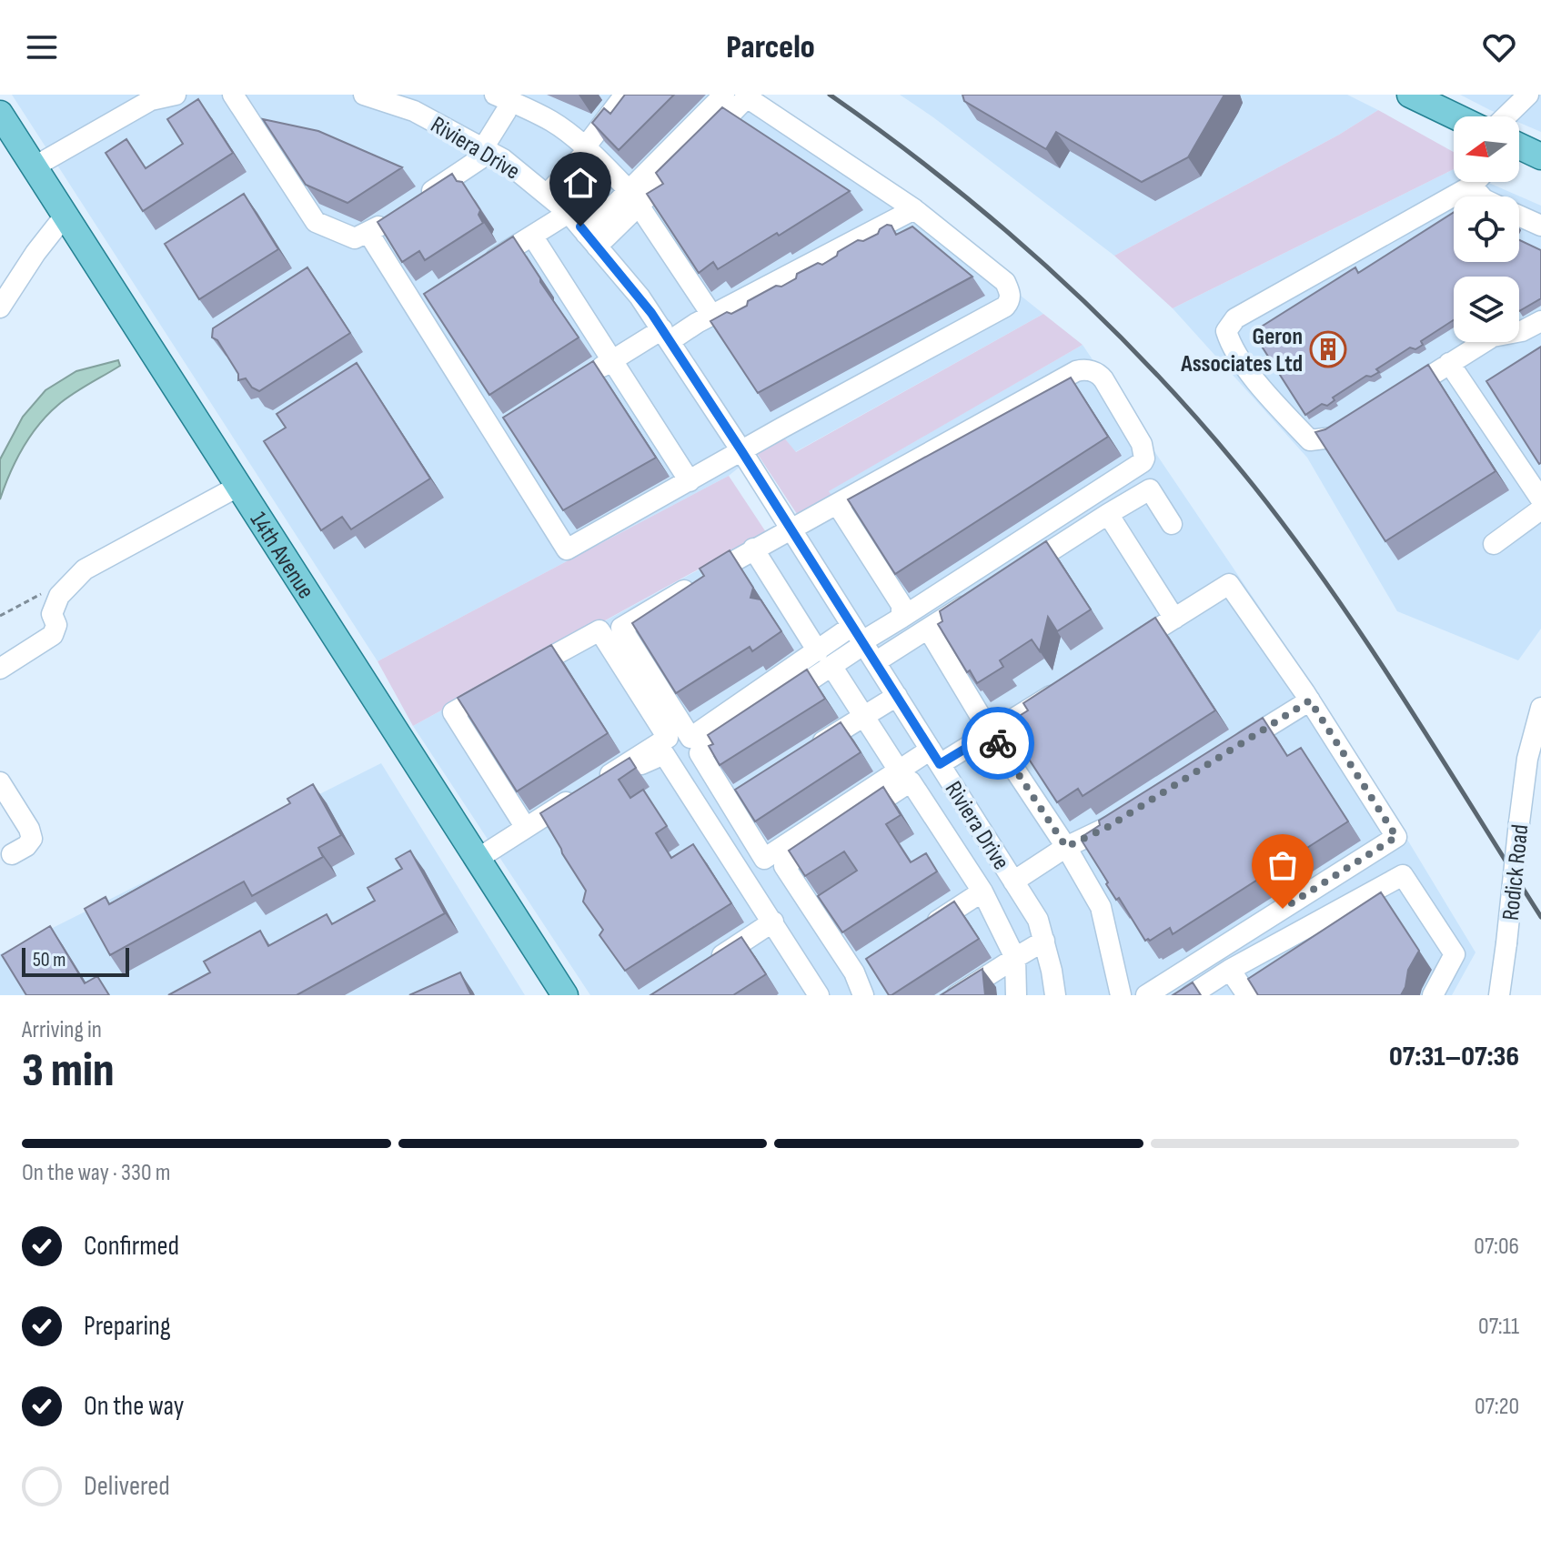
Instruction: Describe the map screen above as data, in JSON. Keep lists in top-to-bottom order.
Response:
{
  "streets": {
    "main road": ["14th Avenue"],
    "street": ["Riviera Drive", "Rodick Road"]
  },
  "places": {
    "building": ["Geron Associates Ltd"]
  },
  "scale_bar": "50 m",
  "north": "left",
  "page": {
    "header": "Parcelo",
    "scale": "50 m",
    "heading": ["3 min", "Arriving in", "07:31–07:36"],
    "bar": "On the way · 330 m",
    "list": [
      ["Confirmed", "07:06"],
      ["Preparing", "07:11"],
      ["On the way", "07:20"],
      "Delivered"
    ]
  }
}
